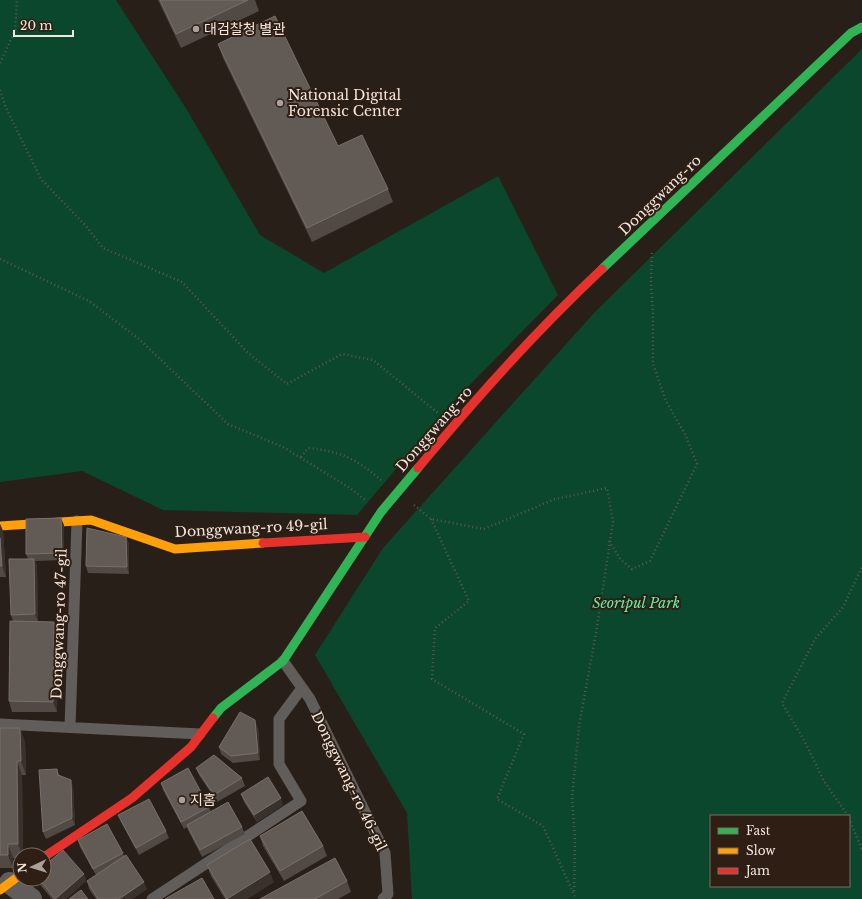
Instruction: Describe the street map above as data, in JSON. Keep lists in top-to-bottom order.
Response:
{
  "streets": {
    "street": ["Donggwang-ro", "Donggwang-ro 49-gil"],
    "lane": ["Donggwang-ro 47-gil", "Donggwang-ro 46-gil"]
  },
  "crossings": [
    ["Donggwang-ro", "Donggwang-ro 49-gil"],
    ["Donggwang-ro", "Donggwang-ro 46-gil"],
    ["Donggwang-ro 49-gil", "Donggwang-ro 47-gil"]
  ],
  "parks": ["Seoripul Park"],
  "places": ["대검찰청 별관", "National Digital Forensic Center", "지홈"],
  "legend": ["Fast", "Slow", "Jam"],
  "scale_bar": "20 m",
  "north": "left"
}
